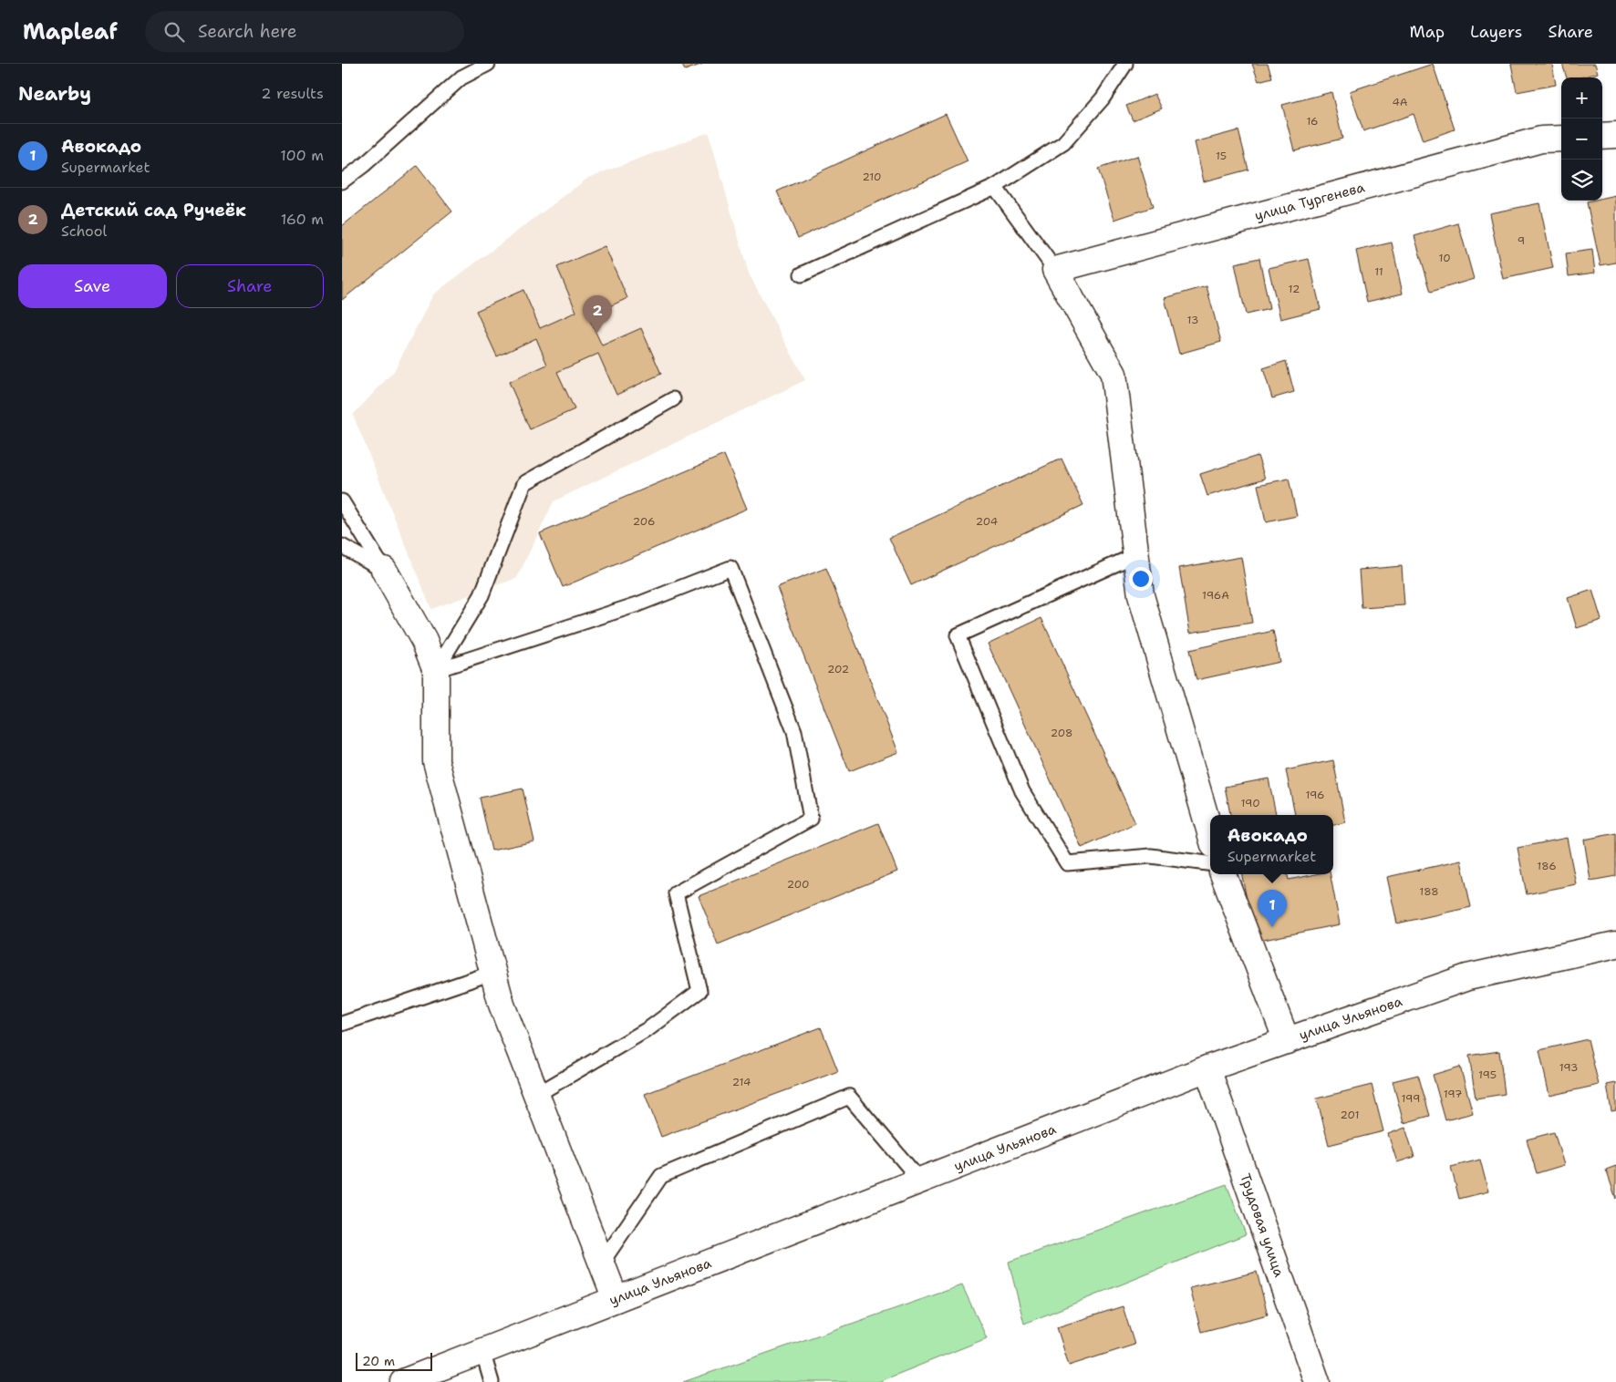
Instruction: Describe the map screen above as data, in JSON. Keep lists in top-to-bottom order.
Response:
{
  "streets": {
    "street": ["улица Тургенева", "улица Ульянова", "Трудовая улица"]
  },
  "crossings": [
    ["улица Ульянова", "Трудовая улица"]
  ],
  "house_numbers": [
    "4А",
    "16",
    "15",
    "210",
    "9",
    "10",
    "11",
    "12",
    "13",
    "206",
    "204",
    "196А",
    "202",
    "208",
    "196",
    "190",
    "186",
    "200",
    "188",
    "193",
    "195",
    "214",
    "197",
    "199",
    "201"
  ],
  "scale_bar": "20 m",
  "page": {
    "header": "Mapleaf",
    "search": "Search here",
    "nav": ["Map", "Layers", "Share"],
    "heading": ["Nearby", "2 results"],
    "map_buttons": ["+", "−"],
    "list": [
      {
        "mark": "1",
        "name": "Авокадо",
        "note": "Supermarket",
        "value": "100 m"
      },
      {
        "mark": "2",
        "name": "Детский сад Ручеёк",
        "note": "School",
        "value": "160 m"
      }
    ],
    "buttons": ["Save", "Share"],
    "pins": ["2", "1"],
    "popup": ["Авокадо", "Supermarket"],
    "scale": "20 m"
  }
}
